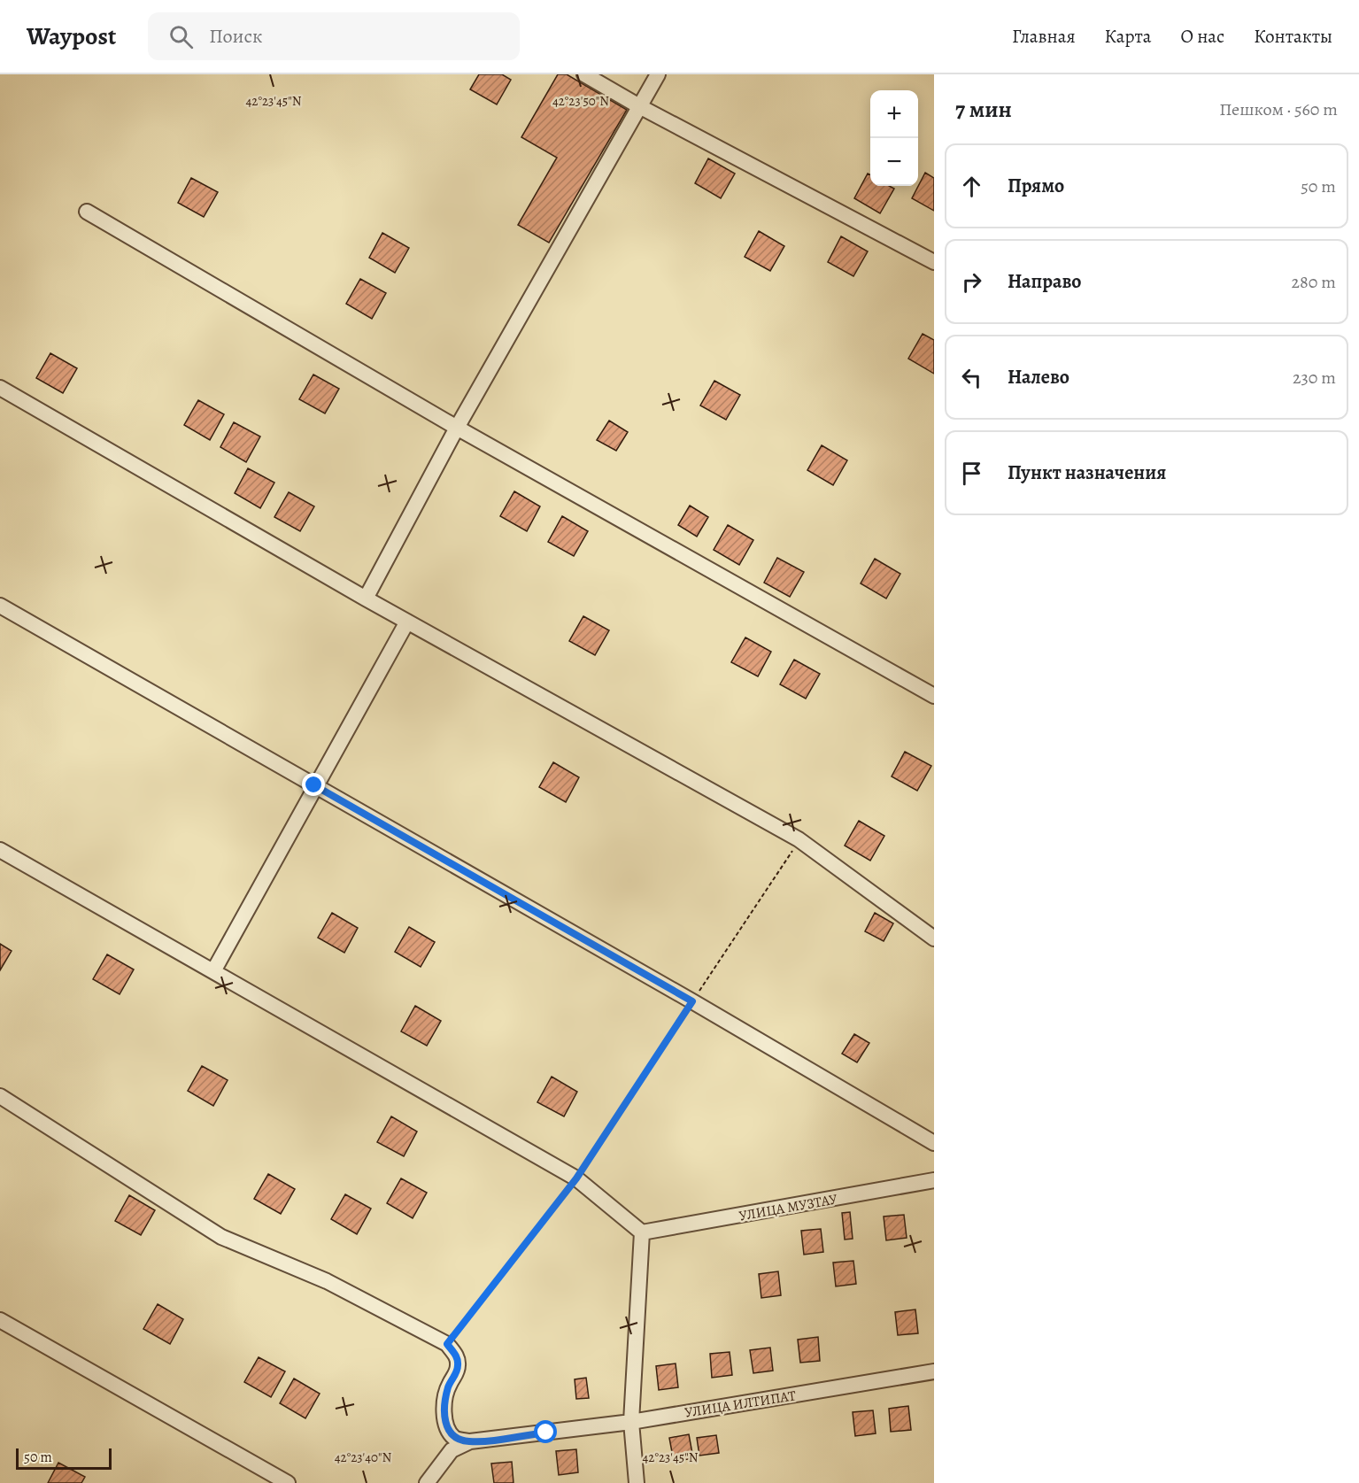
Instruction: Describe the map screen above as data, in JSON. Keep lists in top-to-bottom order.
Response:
{
  "streets": {
    "street": ["УЛИЦА МУЗТАУ", "УЛИЦА ИЛТИПАТ"]
  },
  "scale_bar": "50 m",
  "page": {
    "header": "Waypost",
    "search": "Поиск",
    "nav": [
      "Главная",
      "Карта",
      "О нас",
      "Контакты"
    ],
    "heading": ["7 мин", "Пешком · 560 m"],
    "map_buttons": ["+", "−"],
    "list": [
      ["Прямо", "50 m"],
      ["Направо", "280 m"],
      ["Налево", "230 m"],
      "Пункт назначения"
    ],
    "scale": "50 m"
  },
  "coordinates": ["42°23'45\"N", "42°23'50\"N", "42°23'40\"N"]
}
